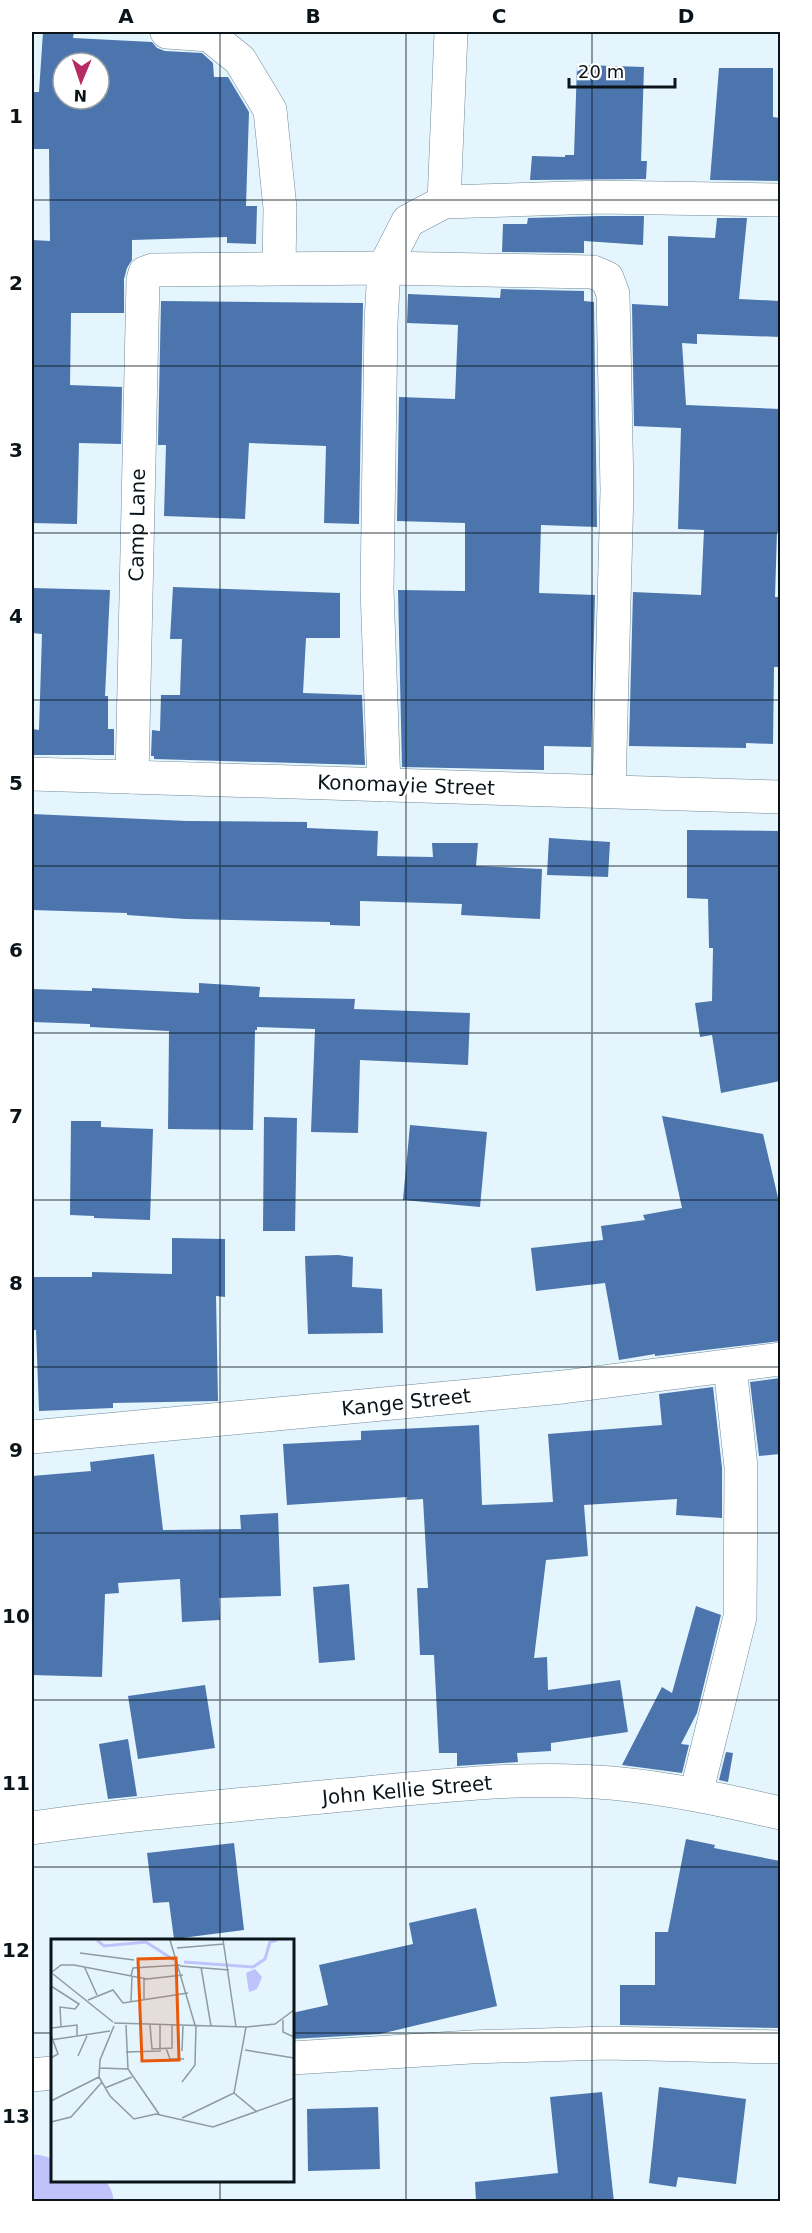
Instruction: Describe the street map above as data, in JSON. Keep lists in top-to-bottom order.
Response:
{
  "streets": {
    "street": [
      "Camp Lane",
      "Konomayie Street",
      "Kange Street",
      "John Kellie Street"
    ]
  },
  "crossings": [
    ["Camp Lane", "Konomayie Street"]
  ],
  "scale_bar": "20 m",
  "north": "bottom",
  "grid": {
    "columns": [
      "A",
      "B",
      "C",
      "D"
    ],
    "rows": [
      "1",
      "2",
      "3",
      "4",
      "5",
      "6",
      "7",
      "8",
      "9",
      "10",
      "11",
      "12",
      "13"
    ]
  }
}
